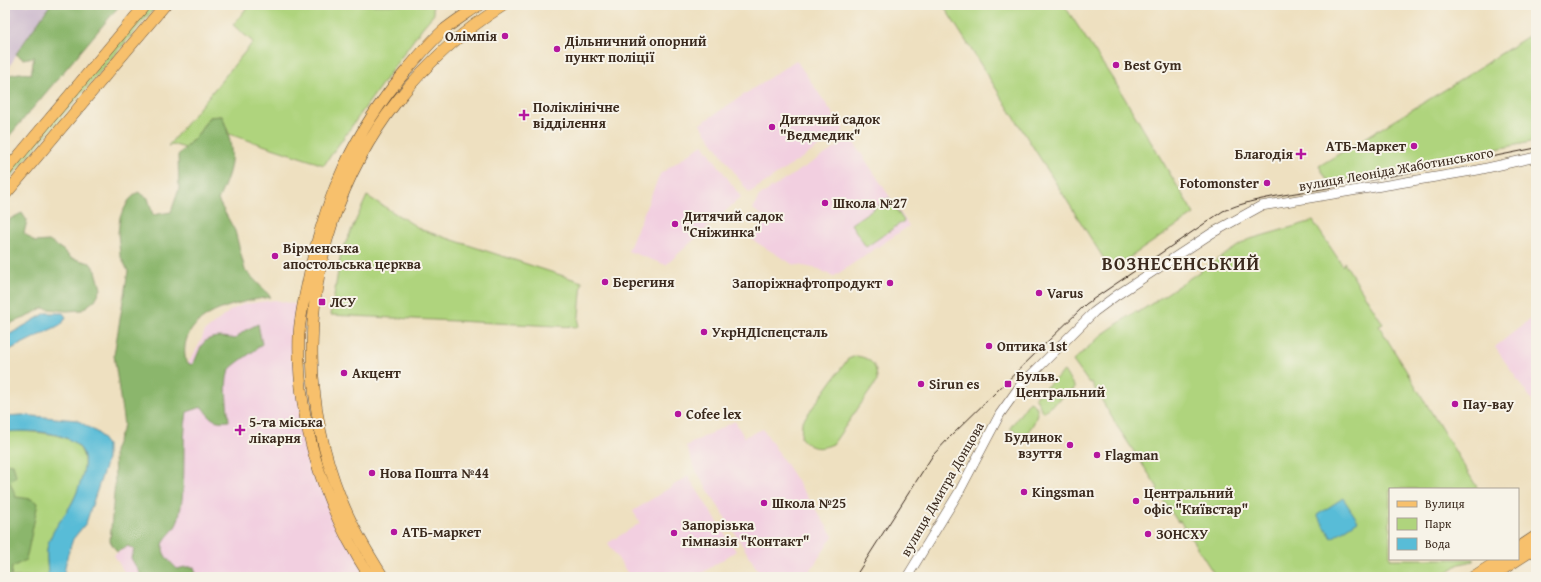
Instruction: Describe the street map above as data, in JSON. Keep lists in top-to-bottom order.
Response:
{
  "streets": {
    "street": ["вулиця Леоніда Жаботинського", "вулиця Дмитра Донцова"]
  },
  "crossings": [
    ["вулиця Леоніда Жаботинського", "вулиця Дмитра Донцова"]
  ],
  "districts": ["ВОЗНЕСЕНСЬКИЙ"],
  "places": {
    "other": [
      "Олімпія",
      "Дільничний опорний пункт поліції",
      "Best Gym",
      "Дитячий садок \"Ведмедик\"",
      "АТБ-Маркет",
      "Fotomonster",
      "Школа №27",
      "Дитячий садок \"Сніжинка\"",
      "Вірменська апостольська церква",
      "Берегиня",
      "Запоріжнафтопродукт",
      "Varus",
      "УкрНДІспецсталь",
      "Оптика 1st",
      "Акцент",
      "Sirun es",
      "Пау-вау",
      "Cofee lex",
      "Будинок взуття",
      "Flagman",
      "Нова Пошта №44",
      "Kingsman",
      "Центральний офіс \"Київстар\"",
      "Школа №25",
      "АТБ-маркет",
      "Запорізька гімназія \"Контакт\"",
      "ЗОНСХУ"
    ],
    "health": ["Поліклінічне відділення", "Благодія", "5-та міська лікарня"],
    "transit": ["ЛСУ", "Бульв. Центральний"]
  },
  "legend": ["Вулиця", "Парк", "Вода"]
}
